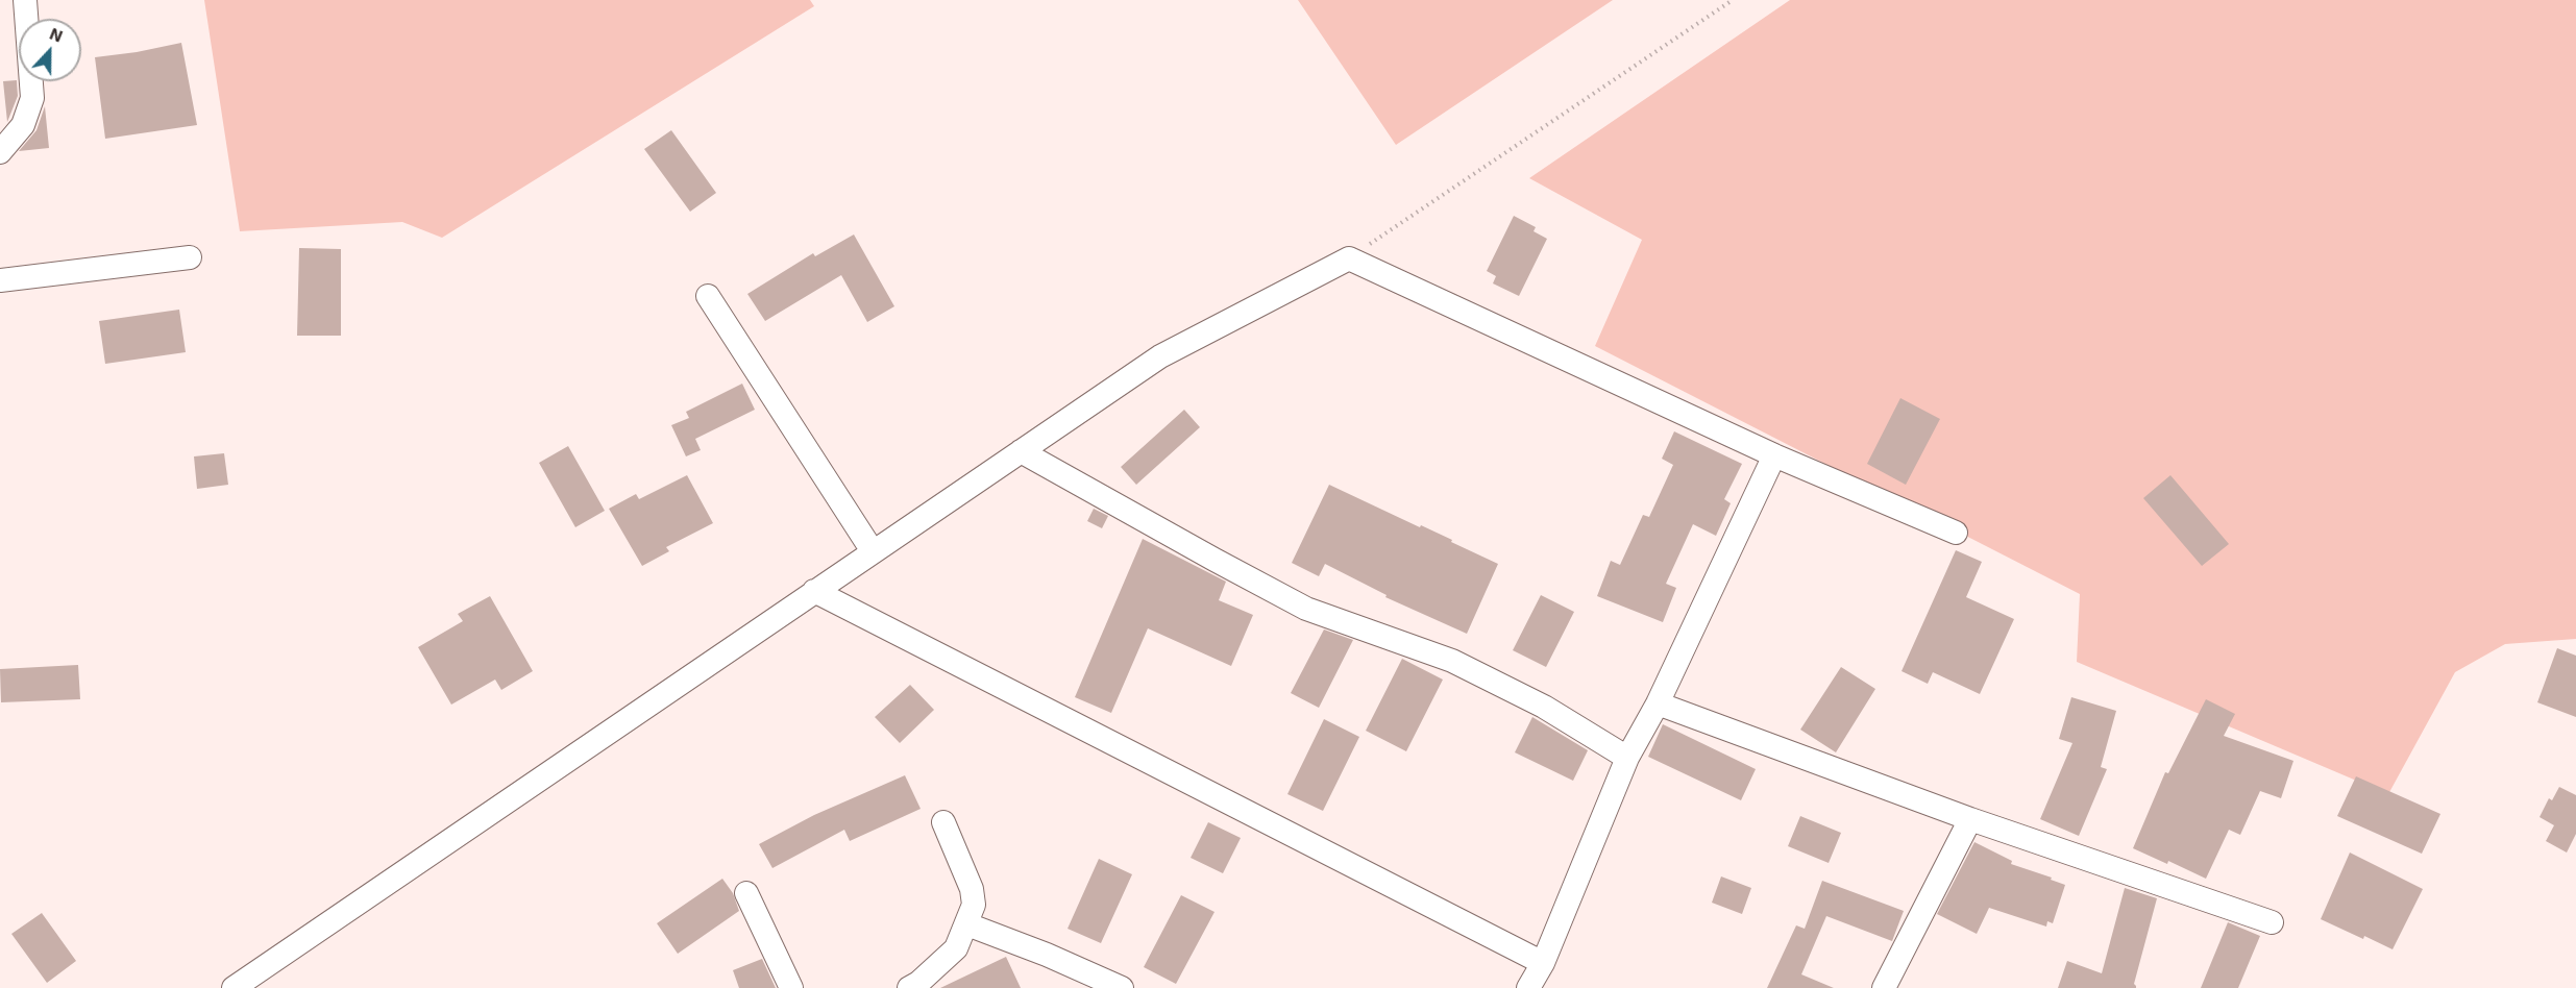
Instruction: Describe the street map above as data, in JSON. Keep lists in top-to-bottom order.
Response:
{
  "north": "top"
}
